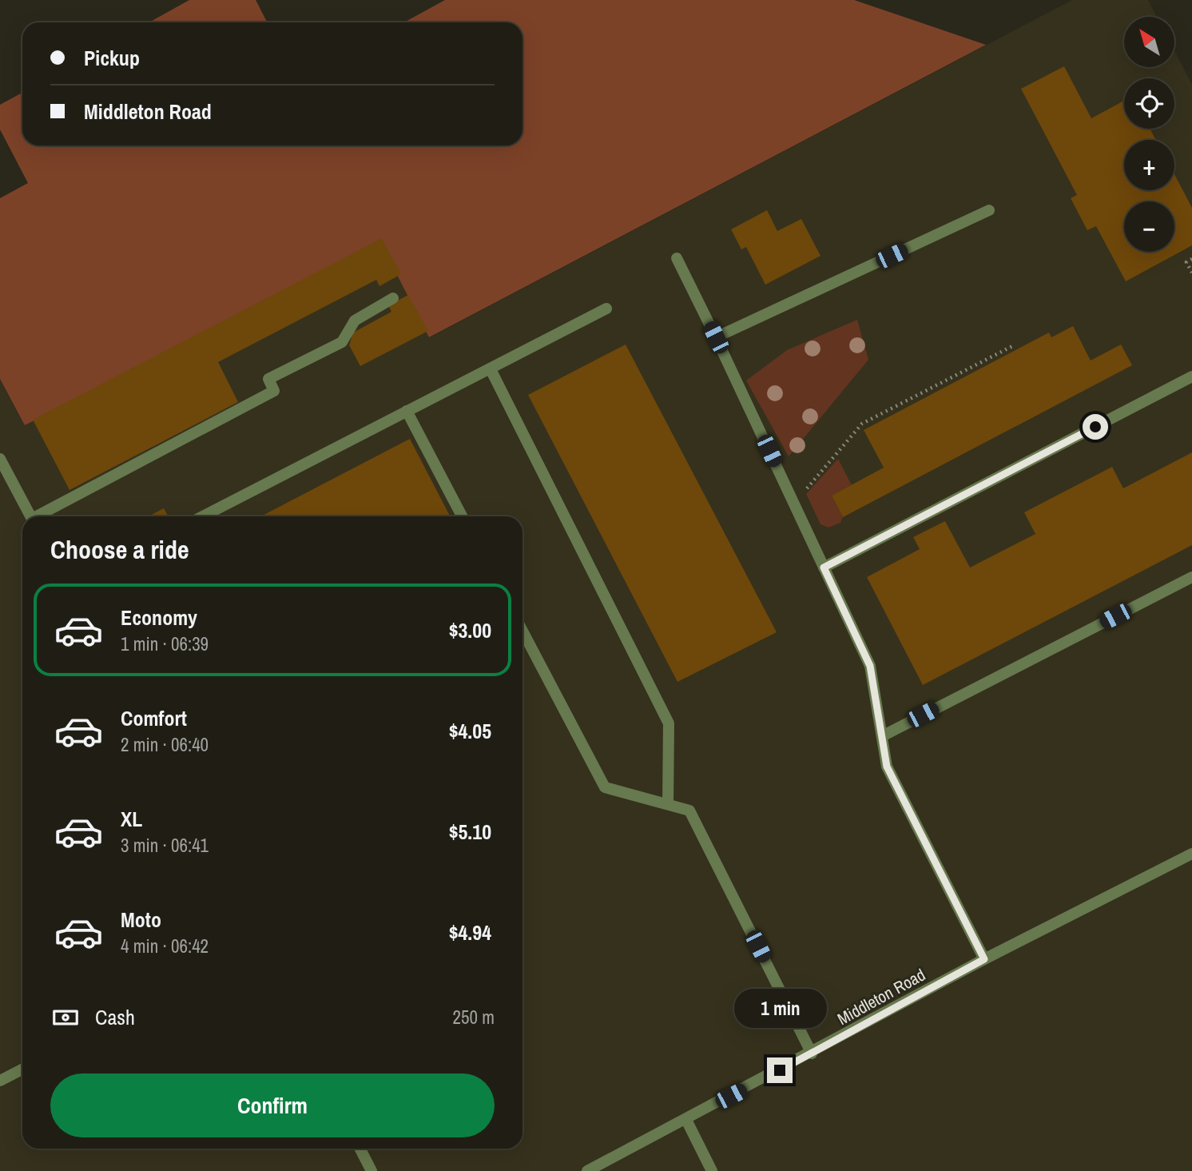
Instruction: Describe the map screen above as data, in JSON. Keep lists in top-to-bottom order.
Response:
{
  "streets": {
    "street": ["Middleton Road"]
  },
  "north": "top left",
  "page": {
    "map_buttons": ["+", "−"],
    "banner": ["Pickup", "Middleton Road"],
    "heading": "Choose a ride",
    "list": [
      {
        "name": "Economy",
        "note": "1 min · 06:39",
        "value": "$3.00"
      },
      {
        "name": "Comfort",
        "note": "2 min · 06:40",
        "value": "$4.05"
      },
      {
        "name": "XL",
        "note": "3 min · 06:41",
        "value": "$5.10"
      },
      {
        "name": "Moto",
        "note": "4 min · 06:42",
        "value": "$4.94"
      }
    ],
    "pay": ["Cash", "250 m"],
    "bubble": "1 min",
    "buttons": "Confirm"
  }
}
